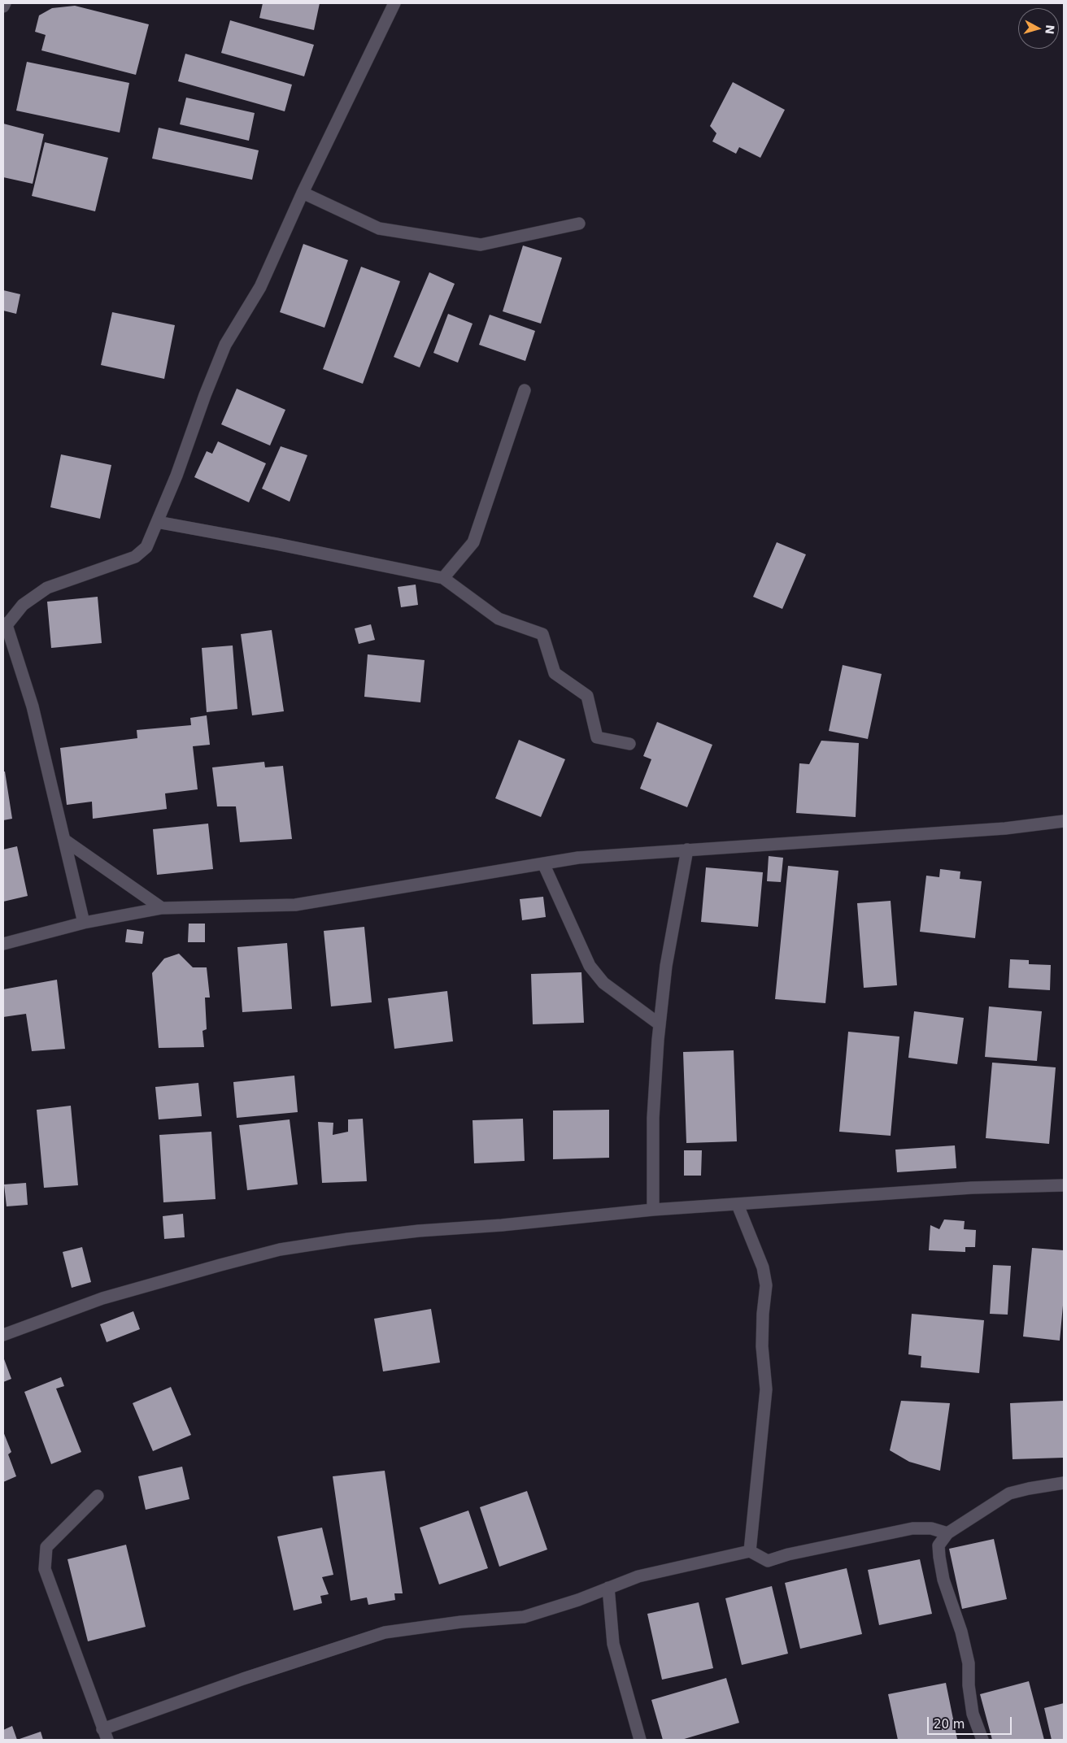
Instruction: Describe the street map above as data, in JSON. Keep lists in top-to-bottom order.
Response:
{
  "scale_bar": "20 m",
  "north": "right"
}
